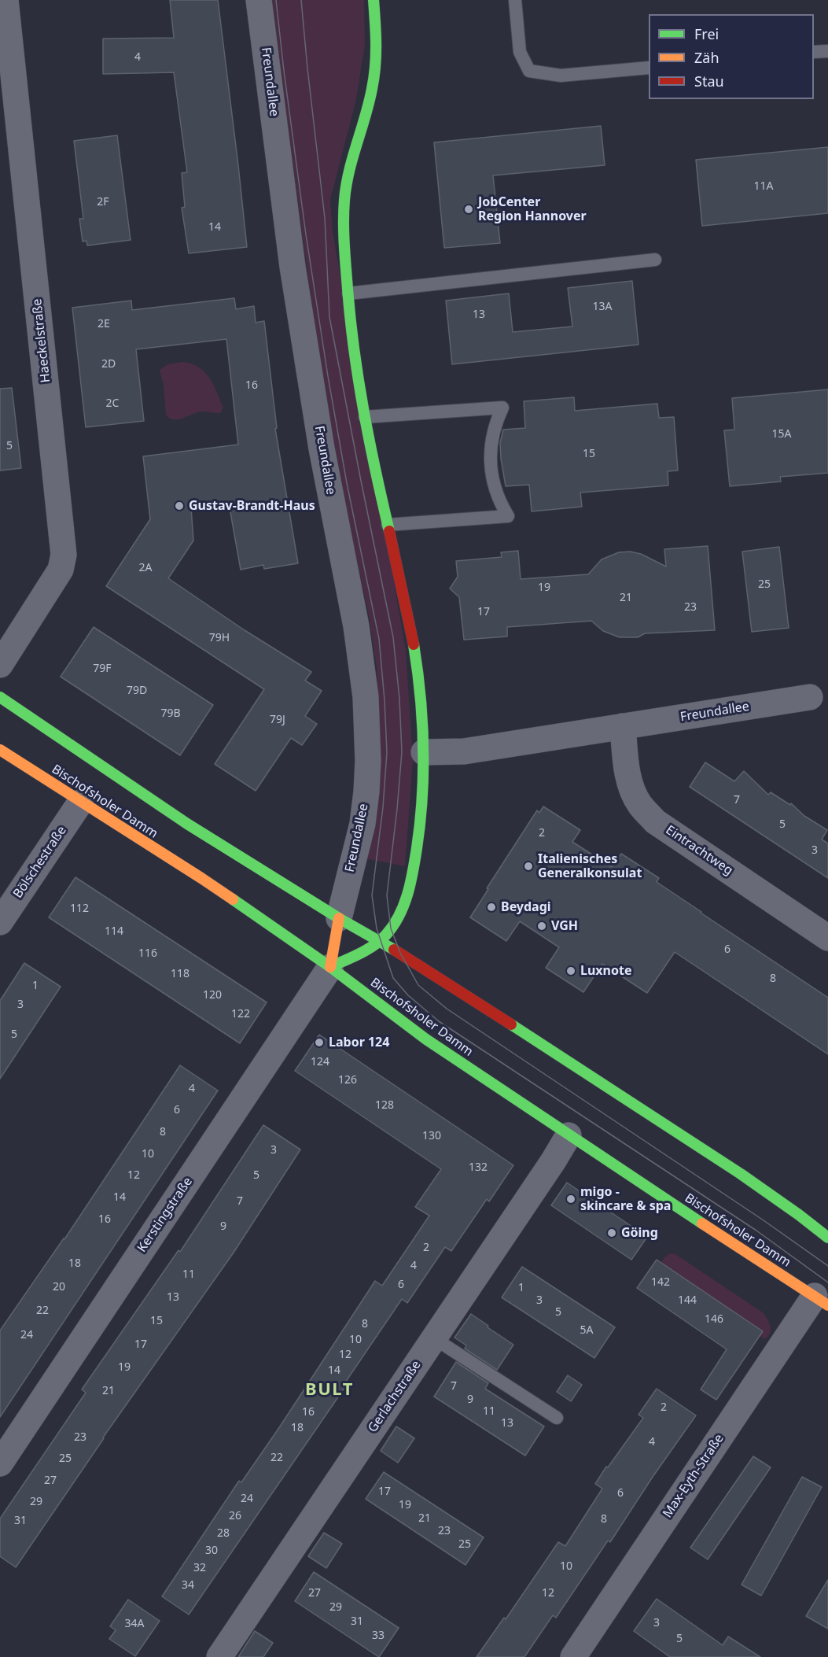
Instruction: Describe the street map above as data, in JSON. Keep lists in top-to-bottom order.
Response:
{
  "streets": {
    "main road": ["Bischofsholer Damm"],
    "street": [
      "Freundallee",
      "Haeckelstraße",
      "Eintrachtweg",
      "Bölschestraße",
      "Kerstingstraße",
      "Gerlachstraße",
      "Max-Eyth-Straße"
    ]
  },
  "crossings": [
    ["Freundallee", "Eintrachtweg"],
    ["Bischofsholer Damm", "Bölschestraße"],
    ["Bischofsholer Damm", "Kerstingstraße"],
    ["Bischofsholer Damm", "Gerlachstraße"],
    ["Bischofsholer Damm", "Max-Eyth-Straße"]
  ],
  "districts": ["BULT"],
  "places": [
    "JobCenter Region Hannover",
    "Gustav-Brandt-Haus",
    "Italienisches Generalkonsulat",
    "Beydagi",
    "VGH",
    "Luxnote",
    "Labor 124",
    "migo - skincare & spa",
    "Göing"
  ],
  "house_numbers": [
    "4",
    "11A",
    "2F",
    "14",
    "13A",
    "13",
    "2E",
    "2D",
    "16",
    "2C",
    "15A",
    "5",
    "15",
    "2A",
    "25",
    "19",
    "21",
    "23",
    "17",
    "79H",
    "79F",
    "79D",
    "79B",
    "79J",
    "7",
    "5",
    "2",
    "3",
    "112",
    "114",
    "6",
    "116",
    "118",
    "8",
    "1",
    "120",
    "3",
    "122",
    "5",
    "124",
    "126",
    "4",
    "128",
    "6",
    "8",
    "130",
    "3",
    "10",
    "132",
    "12",
    "5",
    "14",
    "7",
    "16",
    "9",
    "2",
    "18",
    "4",
    "11",
    "142",
    "6",
    "20",
    "1",
    "13",
    "3",
    "144",
    "22",
    "5",
    "146",
    "15",
    "8",
    "5A",
    "24",
    "10",
    "17",
    "12",
    "19",
    "14",
    "7",
    "21",
    "9",
    "2",
    "11",
    "16",
    "13",
    "18",
    "23",
    "4",
    "22",
    "25",
    "27",
    "17",
    "6",
    "24",
    "29",
    "19",
    "26",
    "21",
    "8",
    "31",
    "23",
    "28",
    "25",
    "30",
    "10",
    "32",
    "34",
    "27",
    "12",
    "29",
    "31",
    "3",
    "34A",
    "33",
    "5"
  ],
  "legend": ["Frei", "Zäh", "Stau"]
}
